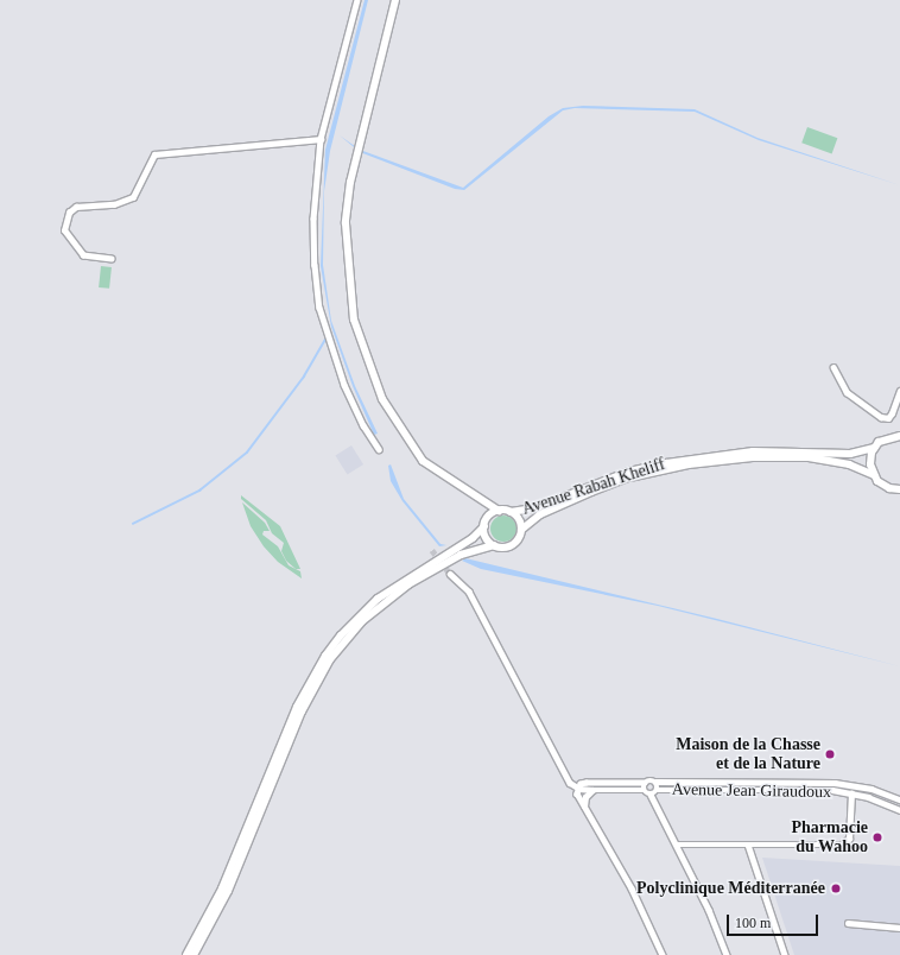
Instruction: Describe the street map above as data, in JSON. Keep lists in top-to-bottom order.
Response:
{
  "streets": {
    "main road": ["Avenue Rabah Kheliff"],
    "street": ["Avenue Jean Giraudoux"]
  },
  "places": ["Maison de la Chasse et de la Nature", "Pharmacie du Wahoo", "Polyclinique Méditerranée"],
  "scale_bar": "100 m"
}
